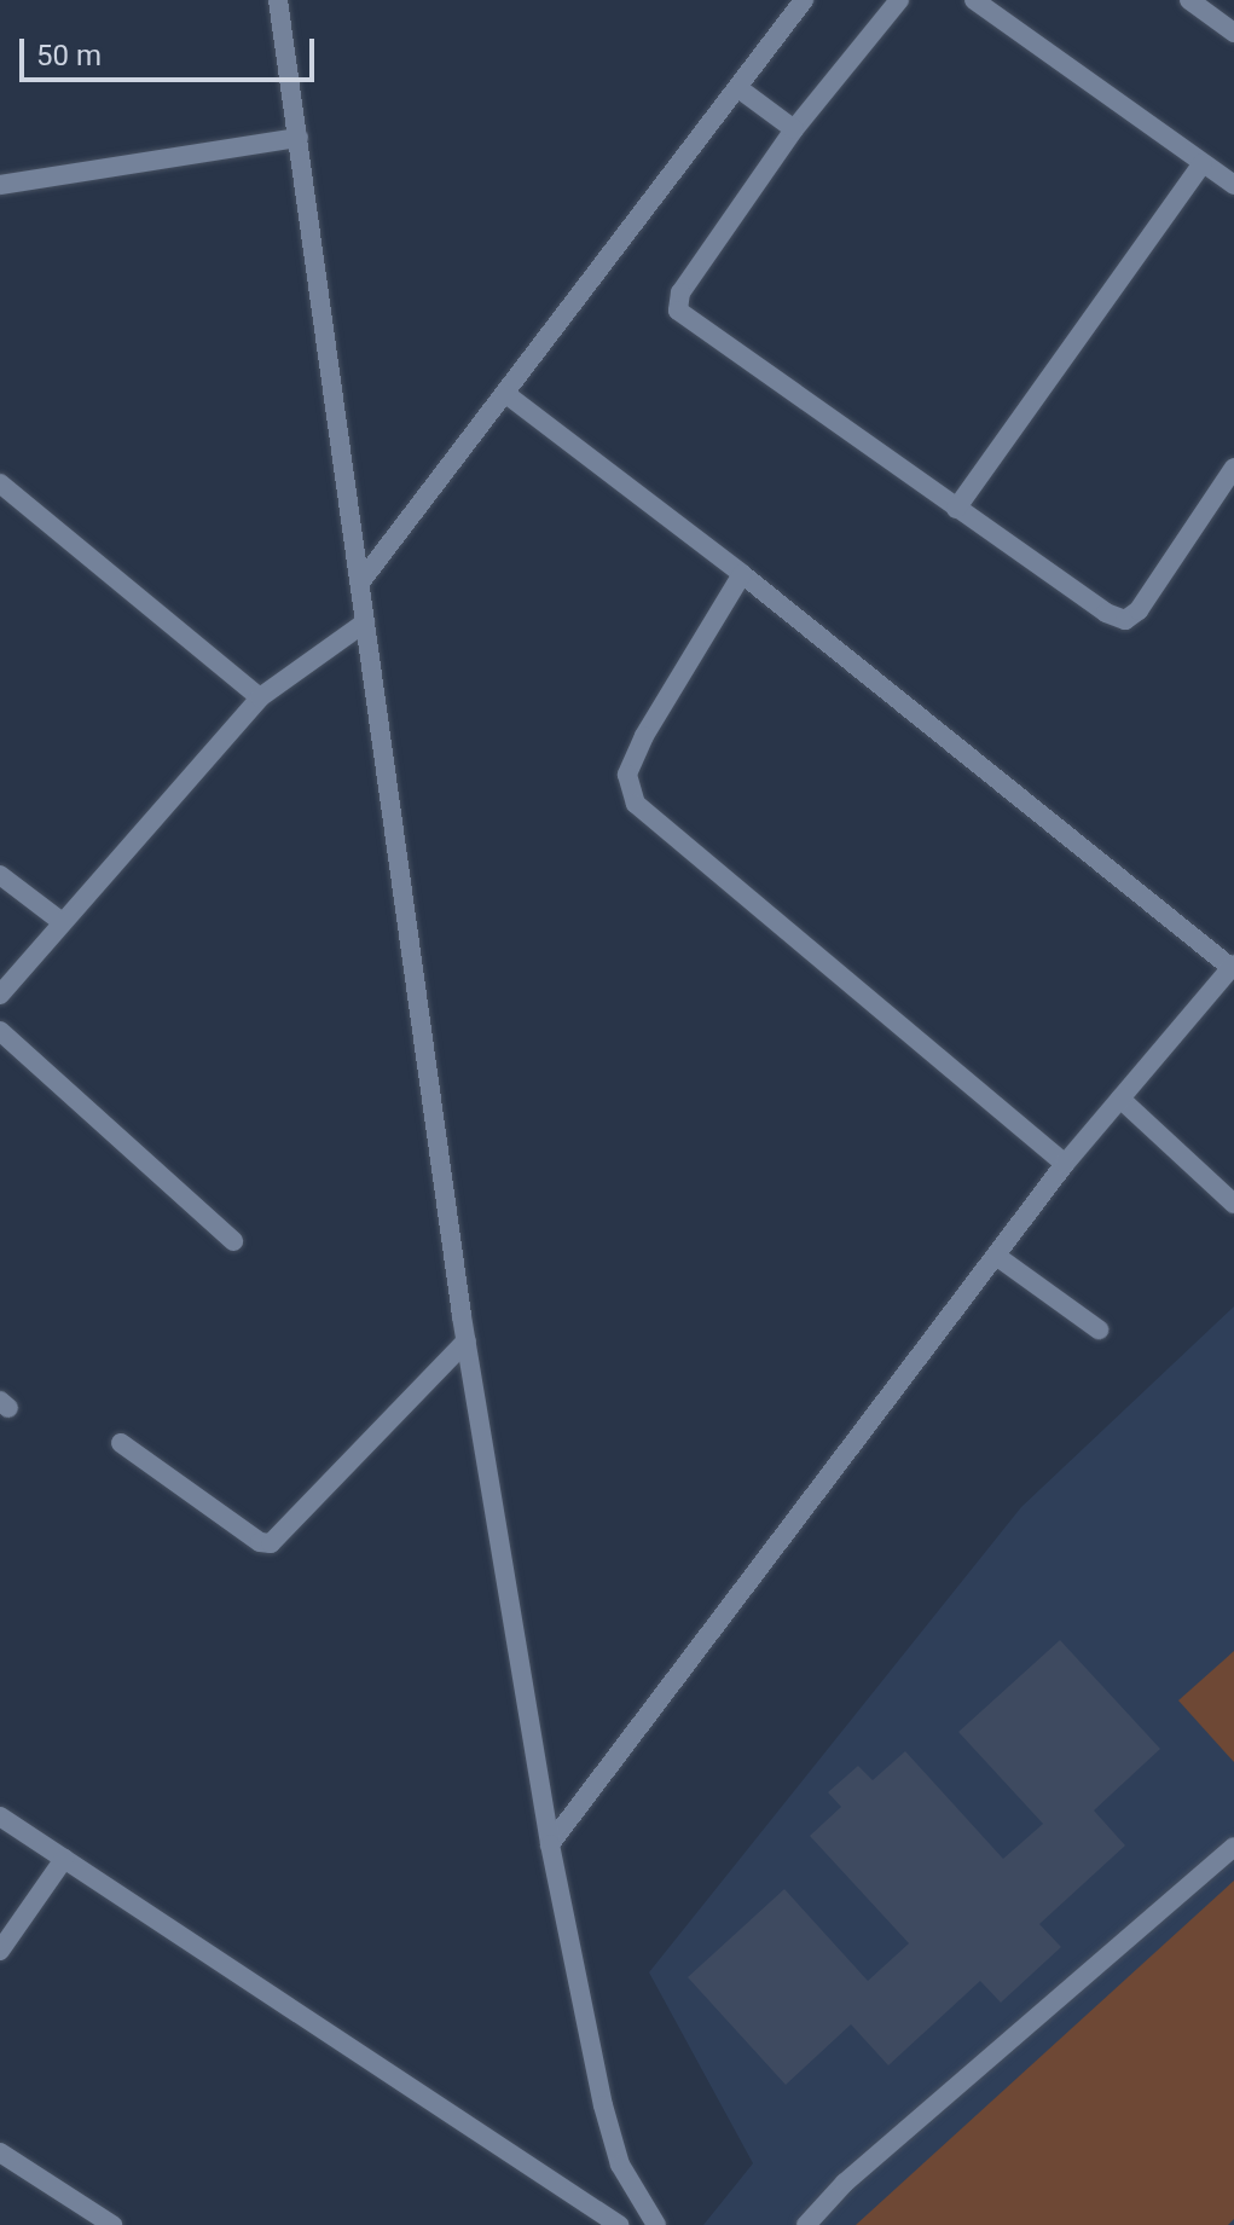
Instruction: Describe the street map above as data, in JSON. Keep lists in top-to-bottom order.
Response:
{
  "scale_bar": "50 m"
}
